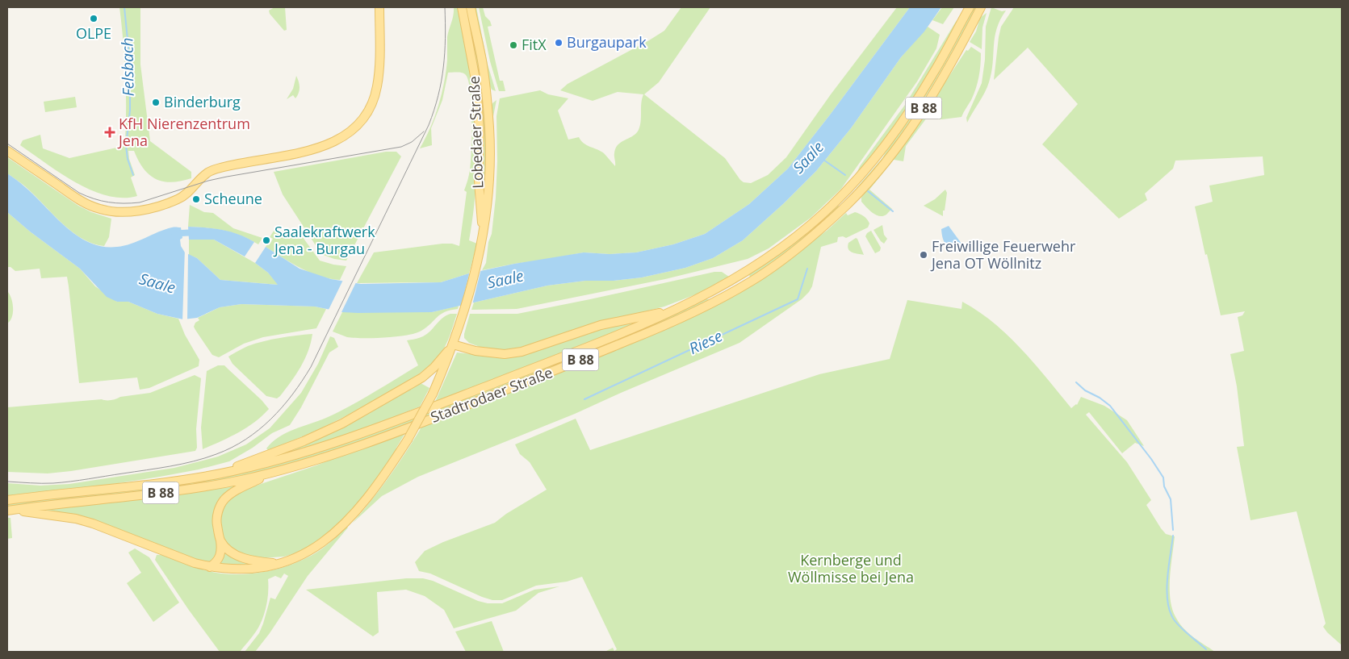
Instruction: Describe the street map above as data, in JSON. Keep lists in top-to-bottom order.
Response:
{
  "streets": {
    "main road": ["B 88", "Lobedaer Straße", "Stadtrodaer Straße"]
  },
  "crossings": [
    ["Lobedaer Straße", "Stadtrodaer Straße"]
  ],
  "water": ["Felsbach", "Saale", "Riese"],
  "parks": ["Kernberge und Wöllmisse bei Jena"],
  "places": {
    "other": [
      "OLPE",
      "Burgaupark",
      "FitX",
      "Binderburg",
      "Scheune",
      "Saalekraftwerk Jena - Burgau",
      "Freiwillige Feuerwehr Jena OT Wöllnitz"
    ],
    "health": ["KfH Nierenzentrum Jena"]
  }
}
